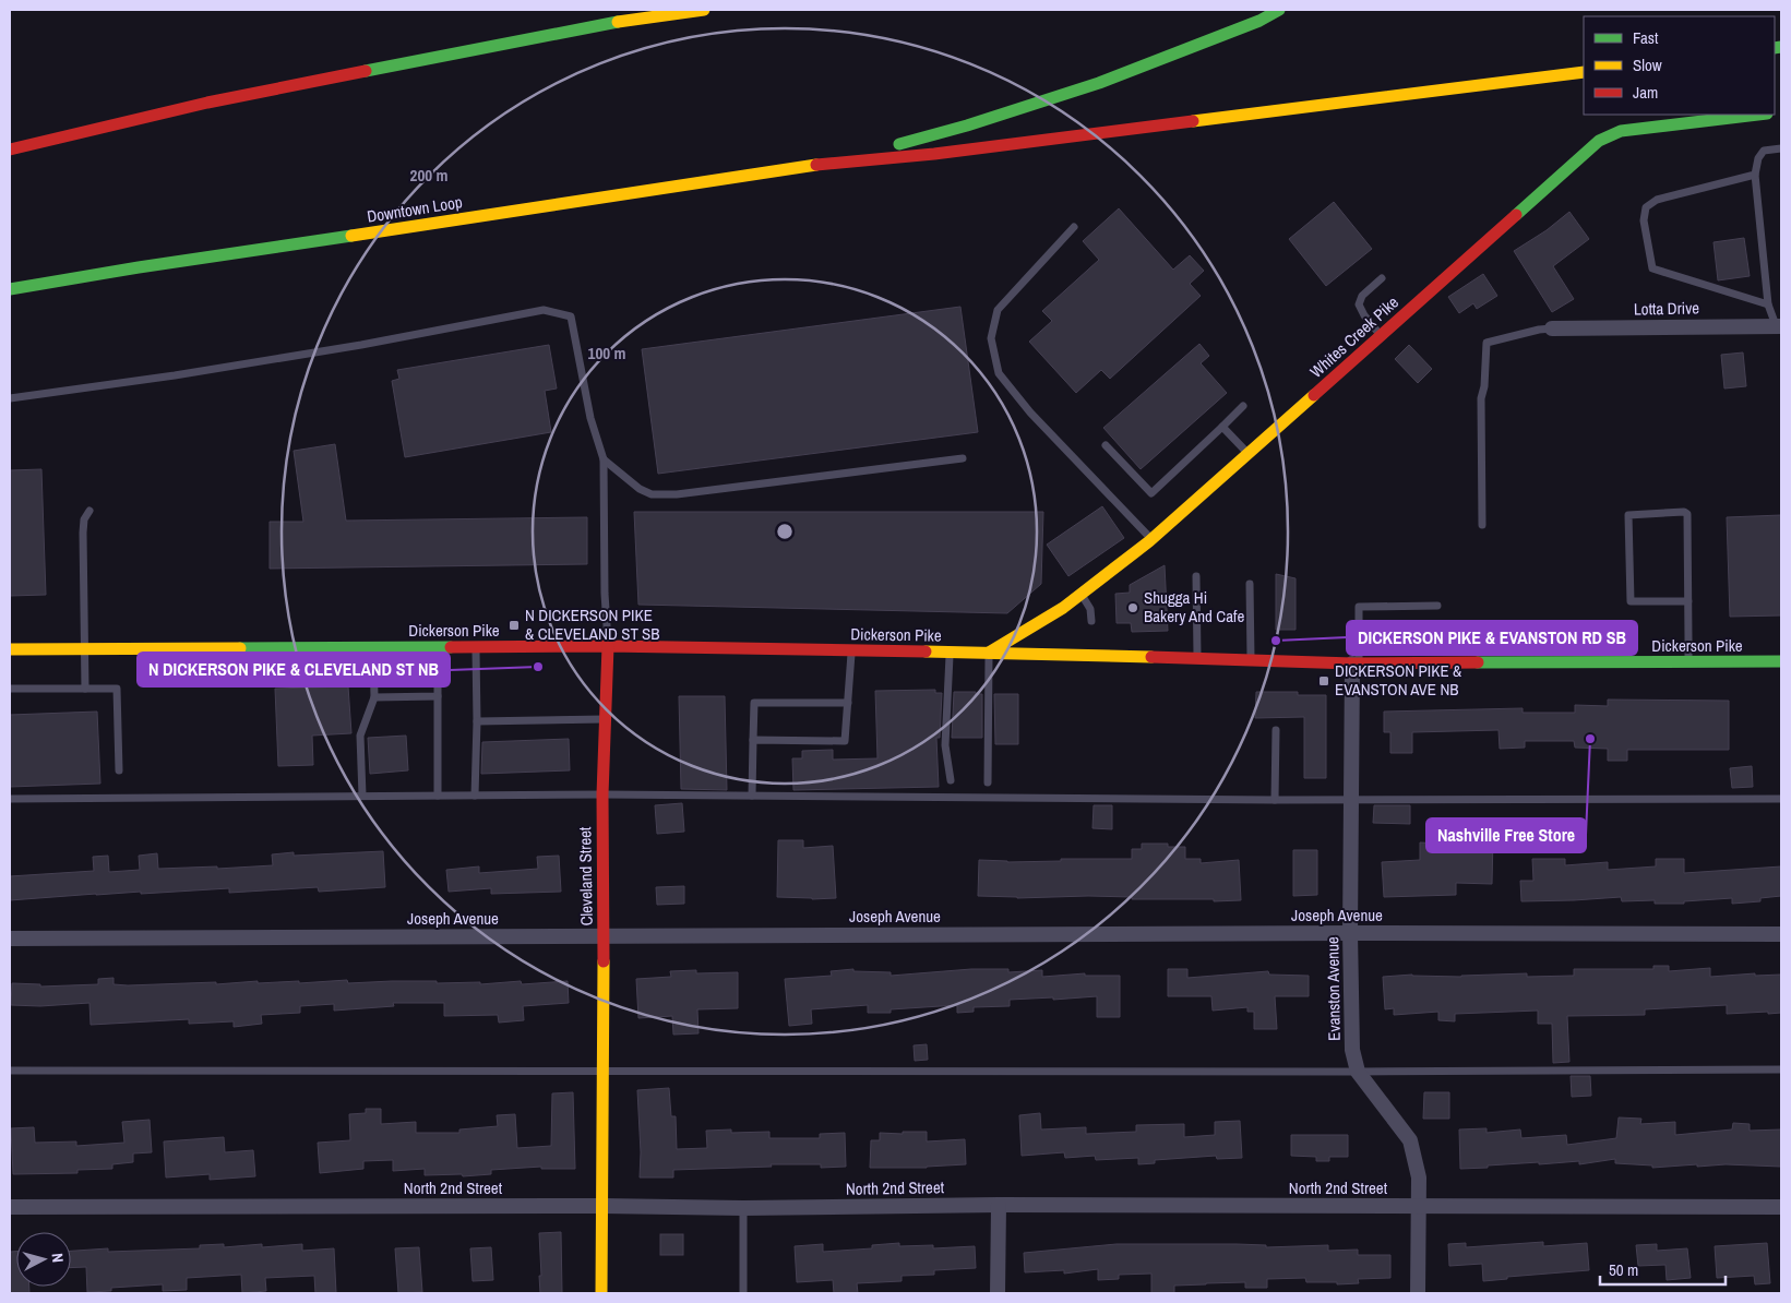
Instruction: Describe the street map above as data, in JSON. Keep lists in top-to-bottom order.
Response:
{
  "streets": {
    "main road": [
      "Downtown Loop",
      "Whites Creek Pike",
      "Dickerson Pike",
      "Cleveland Street"
    ],
    "street": [
      "Lotta Drive",
      "Joseph Avenue",
      "Evanston Avenue",
      "North 2nd Street"
    ]
  },
  "crossings": [
    ["Whites Creek Pike", "Dickerson Pike"],
    ["Dickerson Pike", "Cleveland Street"],
    ["Dickerson Pike", "Evanston Avenue"],
    ["Cleveland Street", "Joseph Avenue"],
    ["Cleveland Street", "North 2nd Street"],
    ["Joseph Avenue", "Evanston Avenue"],
    ["Evanston Avenue", "North 2nd Street"]
  ],
  "places": {
    "other": [
      "Shugga Hi Bakery And Cafe",
      "DICKERSON PIKE & EVANSTON RD SB",
      "N DICKERSON PIKE & CLEVELAND ST NB",
      "Nashville Free Store"
    ],
    "transit": ["N DICKERSON PIKE & CLEVELAND ST SB", "DICKERSON PIKE & EVANSTON AVE NB"]
  },
  "legend": ["Fast", "Slow", "Jam"],
  "scale_bar": "50 m",
  "north": "right",
  "rings": ["200 m", "100 m"]
}
